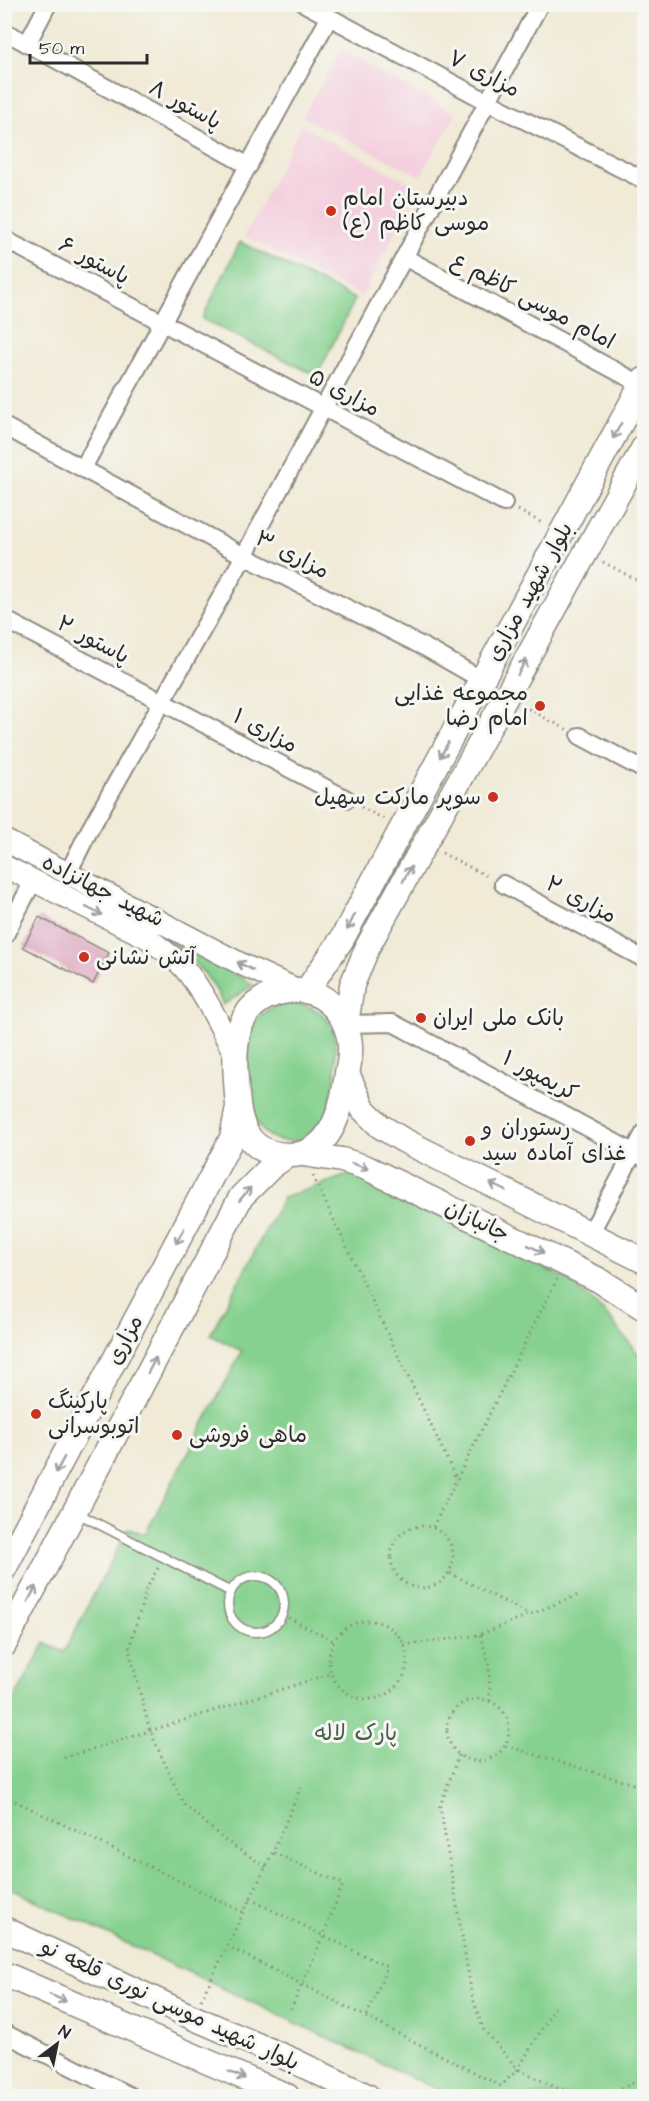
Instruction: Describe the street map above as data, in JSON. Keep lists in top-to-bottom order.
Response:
{
  "streets": {
    "main road": [
      "بلوار شهید مزاری",
      "جانبازان",
      "مزاری",
      "بلوار شهید موسی نوری قلعه نو"
    ],
    "street": [
      "مزاری ۷",
      "پاستور ۸",
      "پاستور ۶",
      "امام موسی کاظم ع",
      "مزاری ۵",
      "مزاری ۳",
      "پاستور ۲",
      "مزاری ۱",
      "شهید جهانزاده",
      "مزاری ۲",
      "کریمپور ۱"
    ]
  },
  "crossings": [
    ["پاستور ۶", "مزاری ۵"],
    ["امام موسی کاظم ع", "بلوار شهید مزاری"],
    ["مزاری ۳", "بلوار شهید مزاری"],
    ["بلوار شهید مزاری", "شهید جهانزاده"],
    ["بلوار شهید مزاری", "کریمپور ۱"],
    ["بلوار شهید مزاری", "جانبازان"],
    ["بلوار شهید مزاری", "مزاری"],
    ["پاستور ۲", "مزاری ۱"],
    ["شهید جهانزاده", "کریمپور ۱"],
    ["شهید جهانزاده", "جانبازان"],
    ["شهید جهانزاده", "مزاری"],
    ["کریمپور ۱", "جانبازان"],
    ["کریمپور ۱", "مزاری"],
    ["جانبازان", "مزاری"]
  ],
  "parks": ["پارک لاله"],
  "places": [
    "دبیرستان امام موسی کاظم (ع)",
    "مجموعه غذایی امام رضا",
    "سوپر مارکت سهیل",
    "آتش نشانی",
    "بانک ملی ایران",
    "رستوران و غذای آماده سید",
    "پارکینگ اتوبوسرانی",
    "ماهی فروشی"
  ],
  "scale_bar": "50 m",
  "north": "top right"
}
